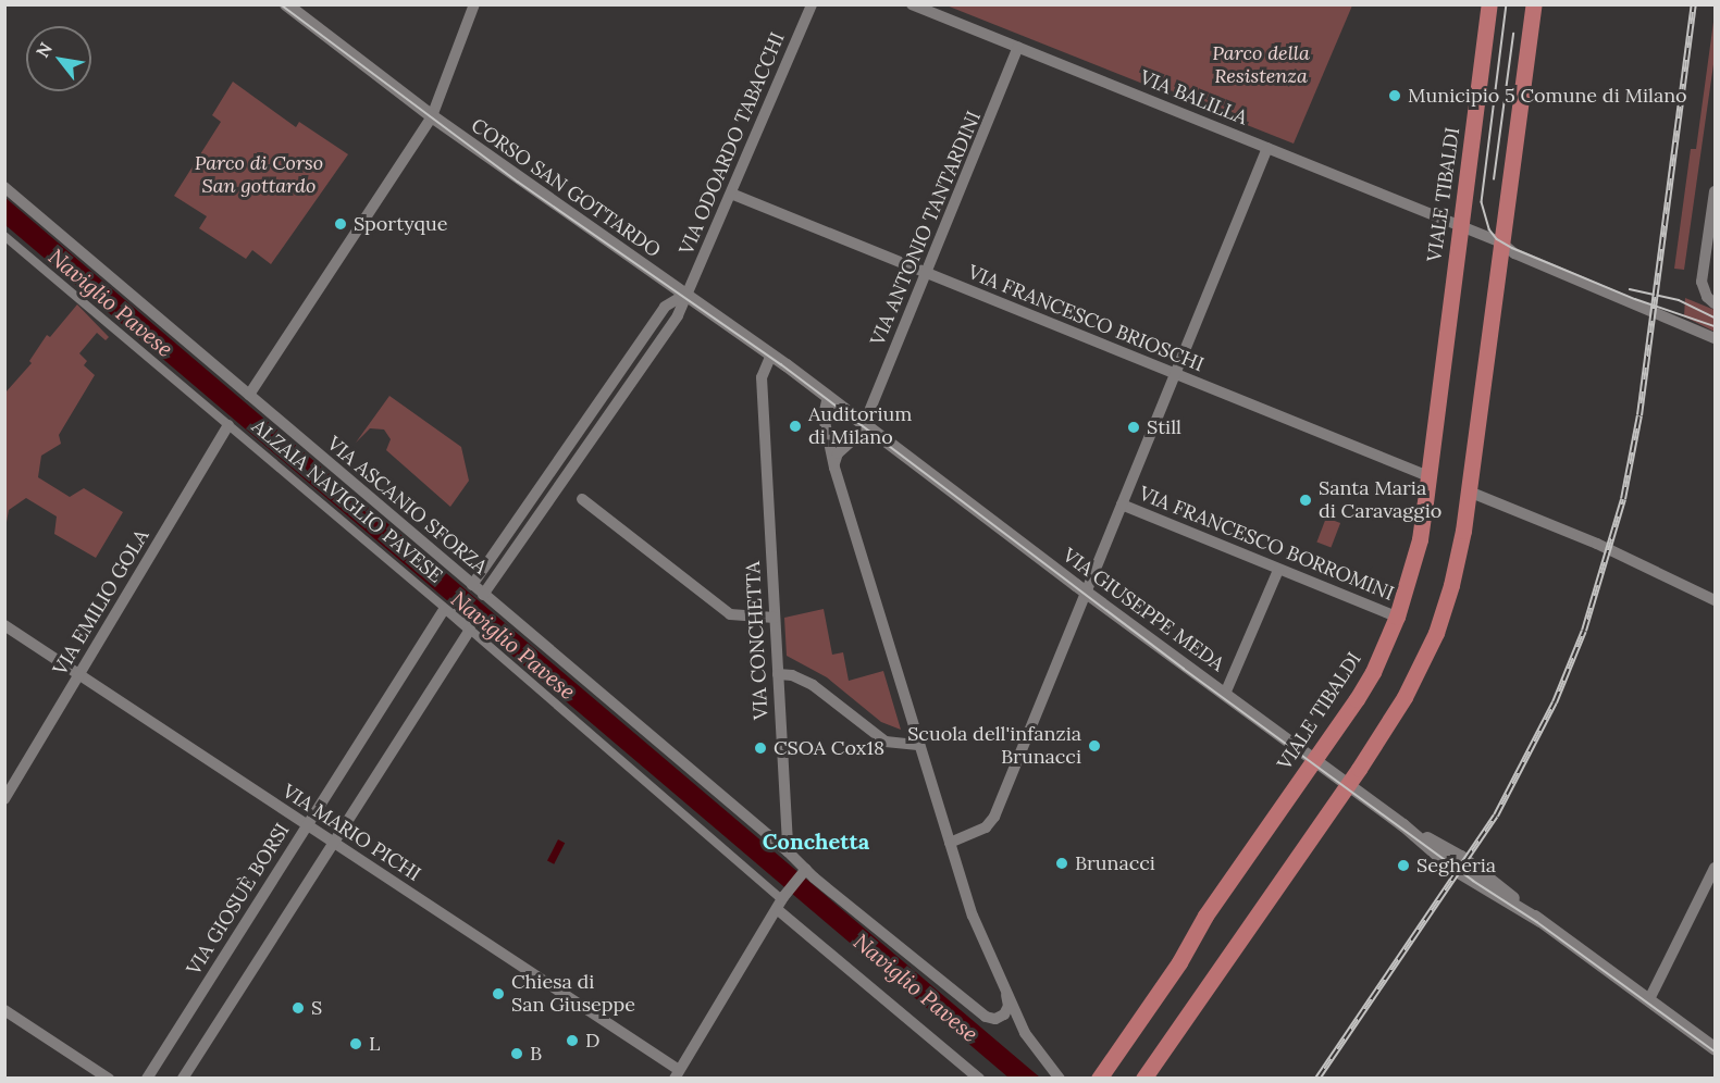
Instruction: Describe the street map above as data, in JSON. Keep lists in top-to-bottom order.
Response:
{
  "streets": {
    "main road": ["VIALE TIBALDI"],
    "street": [
      "VIA BALILLA",
      "VIA ODOARDO TABACCHI",
      "CORSO SAN GOTTARDO",
      "VIA ANTONIO TANTARDINI",
      "VIA FRANCESCO BRIOSCHI",
      "ALZAIA NAVIGLIO PAVESE",
      "VIA ASCANIO SFORZA",
      "VIA FRANCESCO BORROMINI",
      "VIA EMILIO GOLA",
      "VIA GIUSEPPE MEDA",
      "VIA CONCHETTA",
      "VIA MARIO PICHI",
      "VIA GIOSUÈ BORSI"
    ]
  },
  "crossings": [
    ["VIA BALILLA", "VIALE TIBALDI"],
    ["VIA BALILLA", "VIA ANTONIO TANTARDINI"],
    ["VIA ODOARDO TABACCHI", "CORSO SAN GOTTARDO"],
    ["VIA ODOARDO TABACCHI", "VIA FRANCESCO BRIOSCHI"],
    ["VIA ODOARDO TABACCHI", "VIA ASCANIO SFORZA"],
    ["CORSO SAN GOTTARDO", "VIA GIUSEPPE MEDA"],
    ["CORSO SAN GOTTARDO", "VIA CONCHETTA"],
    ["VIALE TIBALDI", "VIA FRANCESCO BRIOSCHI"],
    ["VIALE TIBALDI", "VIA FRANCESCO BORROMINI"],
    ["VIALE TIBALDI", "VIA GIUSEPPE MEDA"],
    ["VIA ANTONIO TANTARDINI", "VIA FRANCESCO BRIOSCHI"],
    ["VIA ANTONIO TANTARDINI", "VIA GIUSEPPE MEDA"],
    ["ALZAIA NAVIGLIO PAVESE", "VIA EMILIO GOLA"],
    ["ALZAIA NAVIGLIO PAVESE", "VIA GIOSUÈ BORSI"],
    ["VIA ASCANIO SFORZA", "VIA CONCHETTA"],
    ["VIA EMILIO GOLA", "VIA MARIO PICHI"],
    ["VIA MARIO PICHI", "VIA GIOSUÈ BORSI"]
  ],
  "districts": ["Conchetta"],
  "water": ["Naviglio Pavese"],
  "parks": ["Parco della Resistenza", "Parco di Corso San gottardo"],
  "places": [
    "Municipio 5 Comune di Milano",
    "Sportyque",
    "Auditorium di Milano",
    "Still",
    "Santa Maria di Caravaggio",
    "Scuola dell'infanzia Brunacci",
    "CSOA Cox18",
    "Brunacci",
    "Segheria",
    "Chiesa di San Giuseppe",
    "S",
    "D",
    "L",
    "B"
  ],
  "north": "top left"
}
